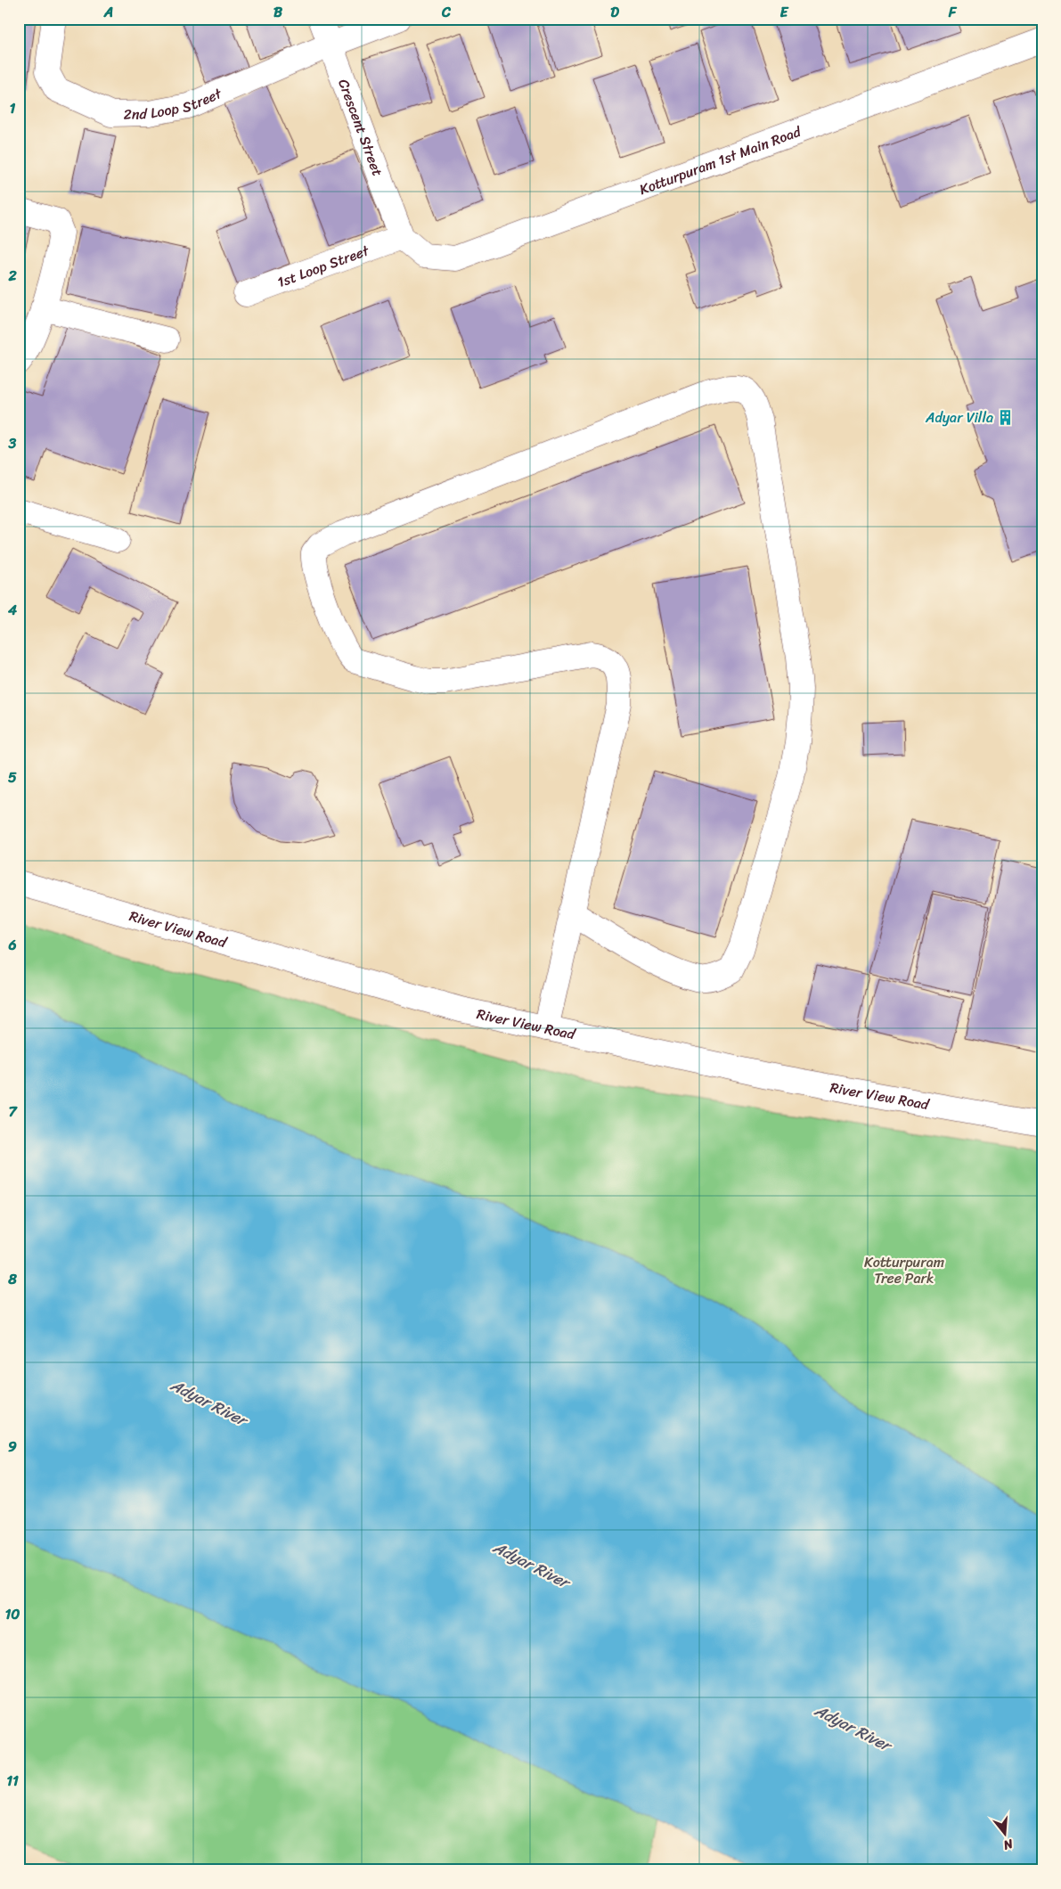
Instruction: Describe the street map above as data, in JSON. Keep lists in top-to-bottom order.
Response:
{
  "streets": {
    "street": [
      "2nd Loop Street",
      "Crescent Street",
      "Kotturpuram 1st Main Road",
      "1st Loop Street",
      "River View Road"
    ]
  },
  "crossings": [
    ["2nd Loop Street", "Crescent Street"],
    ["Crescent Street", "Kotturpuram 1st Main Road"],
    ["Crescent Street", "1st Loop Street"],
    ["Kotturpuram 1st Main Road", "1st Loop Street"]
  ],
  "water": ["Adyar River"],
  "parks": ["Kotturpuram Tree Park"],
  "places": {
    "building": ["Adyar Villa"]
  },
  "north": "bottom",
  "grid": {
    "columns": [
      "A",
      "B",
      "C",
      "D",
      "E",
      "F"
    ],
    "rows": [
      "1",
      "2",
      "3",
      "4",
      "5",
      "6",
      "7",
      "8",
      "9",
      "10",
      "11"
    ]
  }
}
